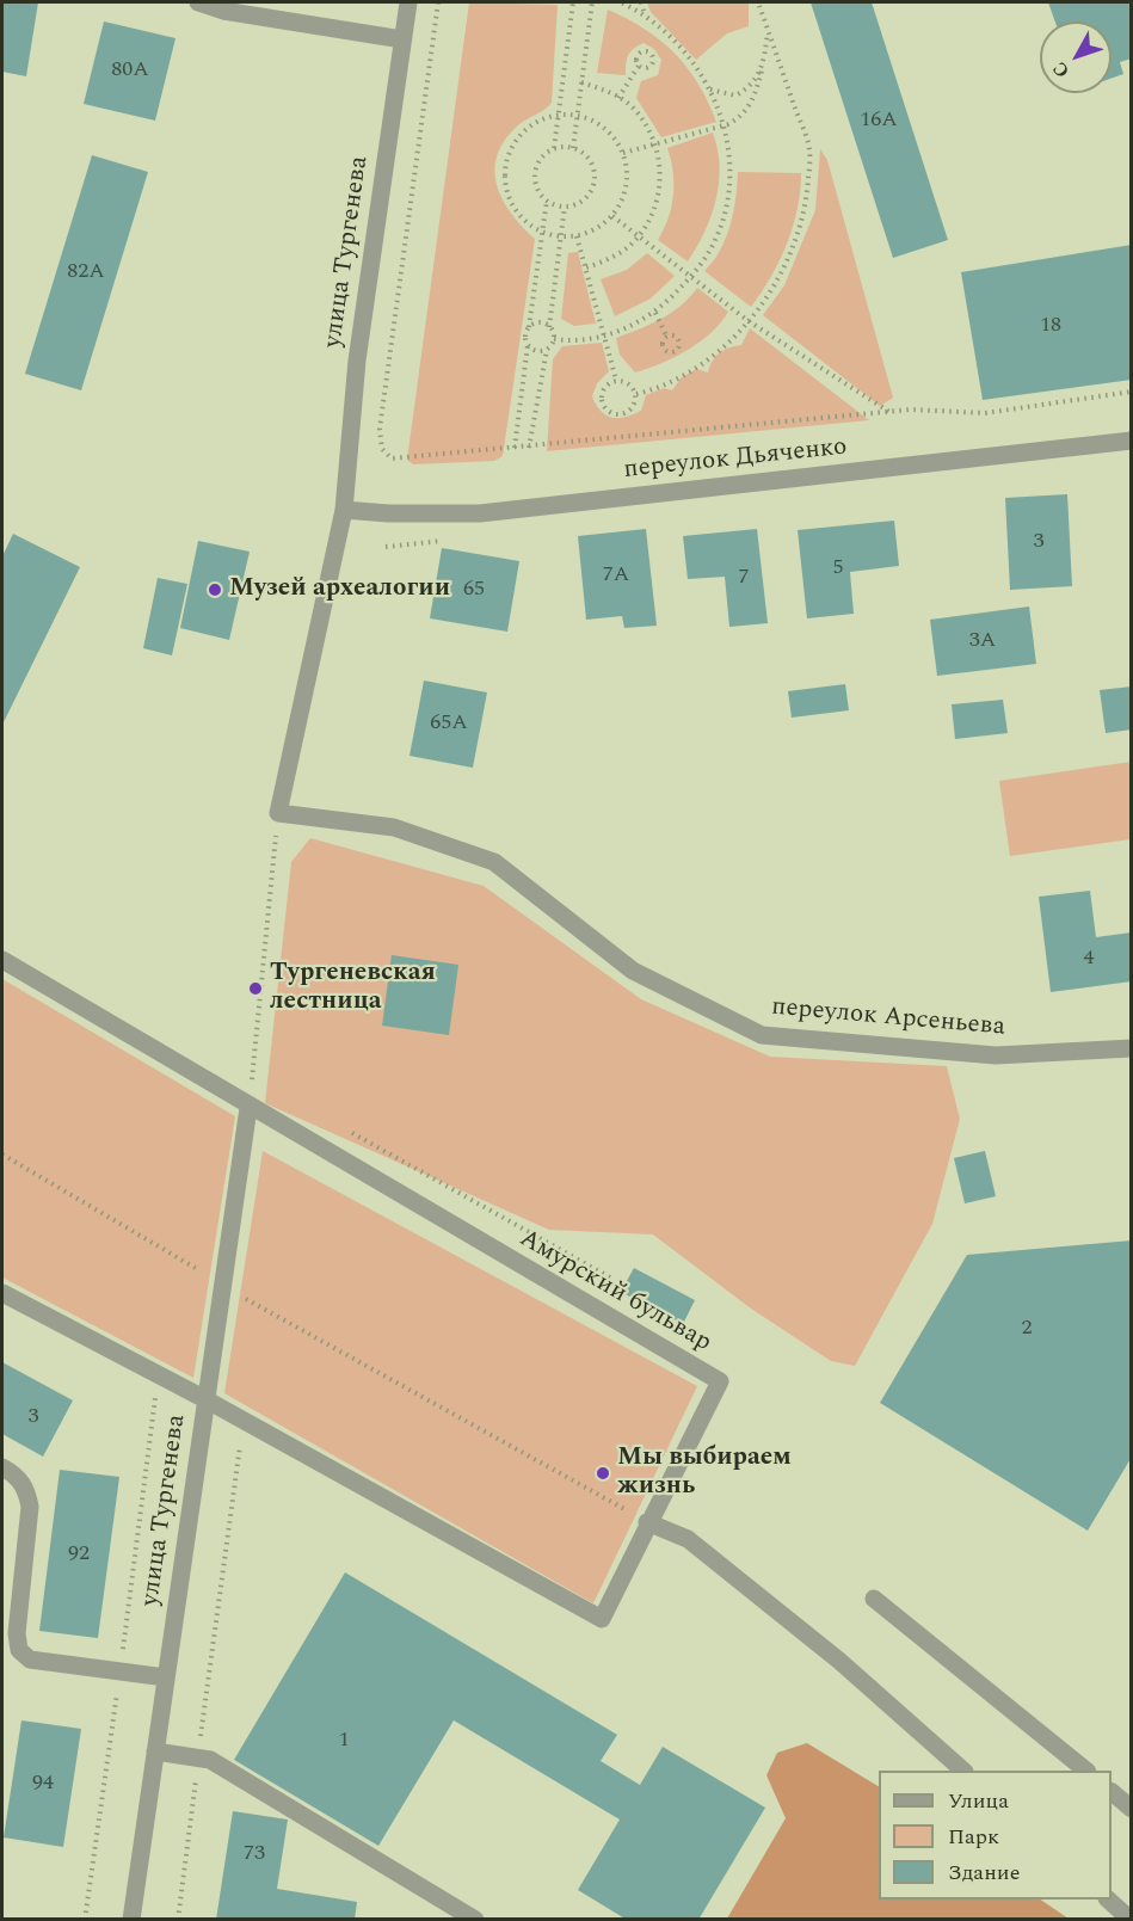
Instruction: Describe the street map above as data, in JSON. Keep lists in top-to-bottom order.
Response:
{
  "streets": {
    "street": [
      "улица Тургенева",
      "переулок Дьяченко",
      "переулок Арсеньева",
      "Амурский бульвар"
    ]
  },
  "crossings": [
    ["улица Тургенева", "переулок Дьяченко"],
    ["улица Тургенева", "Амурский бульвар"]
  ],
  "places": ["Музей археалогии", "Тургеневская лестница", "Мы выбираем жизнь"],
  "house_numbers": [
    "80А",
    "16А",
    "82А",
    "18",
    "3",
    "5",
    "7А",
    "7",
    "65",
    "3А",
    "65А",
    "4",
    "2",
    "3",
    "92",
    "1",
    "94",
    "73"
  ],
  "legend": ["Улица", "Парк", "Здание"],
  "north": "bottom left"
}
